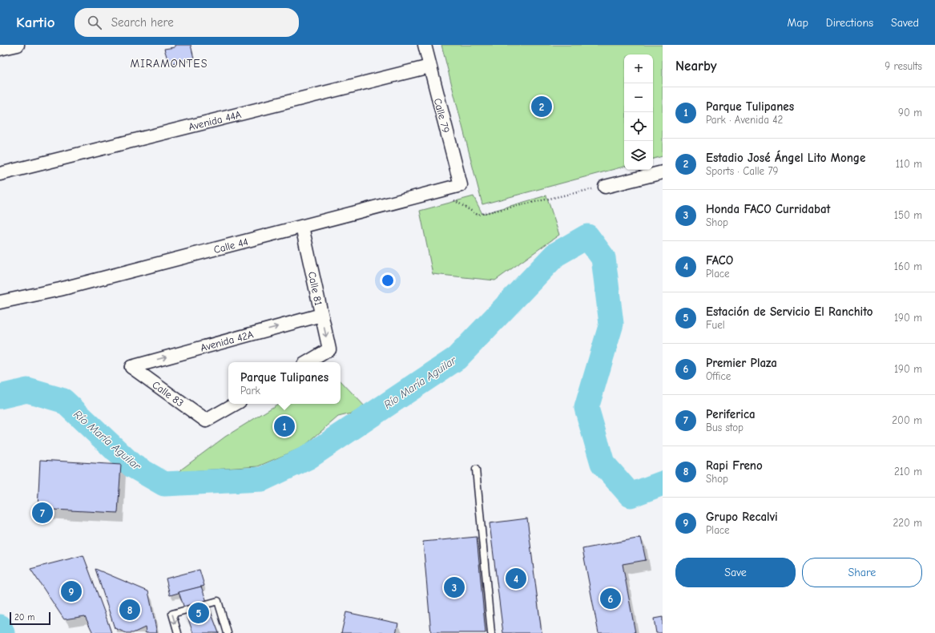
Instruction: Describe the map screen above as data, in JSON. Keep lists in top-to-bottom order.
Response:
{
  "streets": {
    "street": [
      "Calle 79",
      "Avenida 44A",
      "Calle 44",
      "Calle 81",
      "Avenida 42A",
      "Calle 83"
    ]
  },
  "crossings": [
    ["Calle 79", "Avenida 44A"],
    ["Calle 79", "Calle 44"],
    ["Calle 44", "Calle 81"],
    ["Calle 81", "Avenida 42A"],
    ["Avenida 42A", "Calle 83"]
  ],
  "one_way": ["Avenida 42A"],
  "districts": ["MIRAMONTES"],
  "water": ["Río María Aguilar"],
  "scale_bar": "20 m",
  "page": {
    "header": "Kartio",
    "search": "Search here",
    "nav": ["Map", "Directions", "Saved"],
    "heading": ["Nearby", "9 results"],
    "map_buttons": ["+", "−"],
    "list": [
      {
        "mark": "1",
        "name": "Parque Tulipanes",
        "note": "Park · Avenida 42",
        "value": "90 m"
      },
      {
        "mark": "2",
        "name": "Estadio José Ángel Lito Monge",
        "note": "Sports · Calle 79",
        "value": "110 m"
      },
      {
        "mark": "3",
        "name": "Honda FACO Curridabat",
        "note": "Shop",
        "value": "150 m"
      },
      {
        "mark": "4",
        "name": "FACO",
        "note": "Place",
        "value": "160 m"
      },
      {
        "mark": "5",
        "name": "Estación de Servicio El Ranchito",
        "note": "Fuel",
        "value": "190 m"
      },
      {
        "mark": "6",
        "name": "Premier Plaza",
        "note": "Office",
        "value": "190 m"
      },
      {
        "mark": "7",
        "name": "Periferica",
        "note": "Bus stop",
        "value": "200 m"
      },
      {
        "mark": "8",
        "name": "Rapi Freno",
        "note": "Shop",
        "value": "210 m"
      },
      {
        "mark": "9",
        "name": "Grupo Recalvi",
        "note": "Place",
        "value": "220 m"
      }
    ],
    "pins": [
      "2",
      "1",
      "7",
      "4",
      "3",
      "9",
      "6",
      "8",
      "5"
    ],
    "popup": ["Parque Tulipanes", "Park"],
    "buttons": ["Save", "Share"],
    "scale": "20 m"
  }
}
